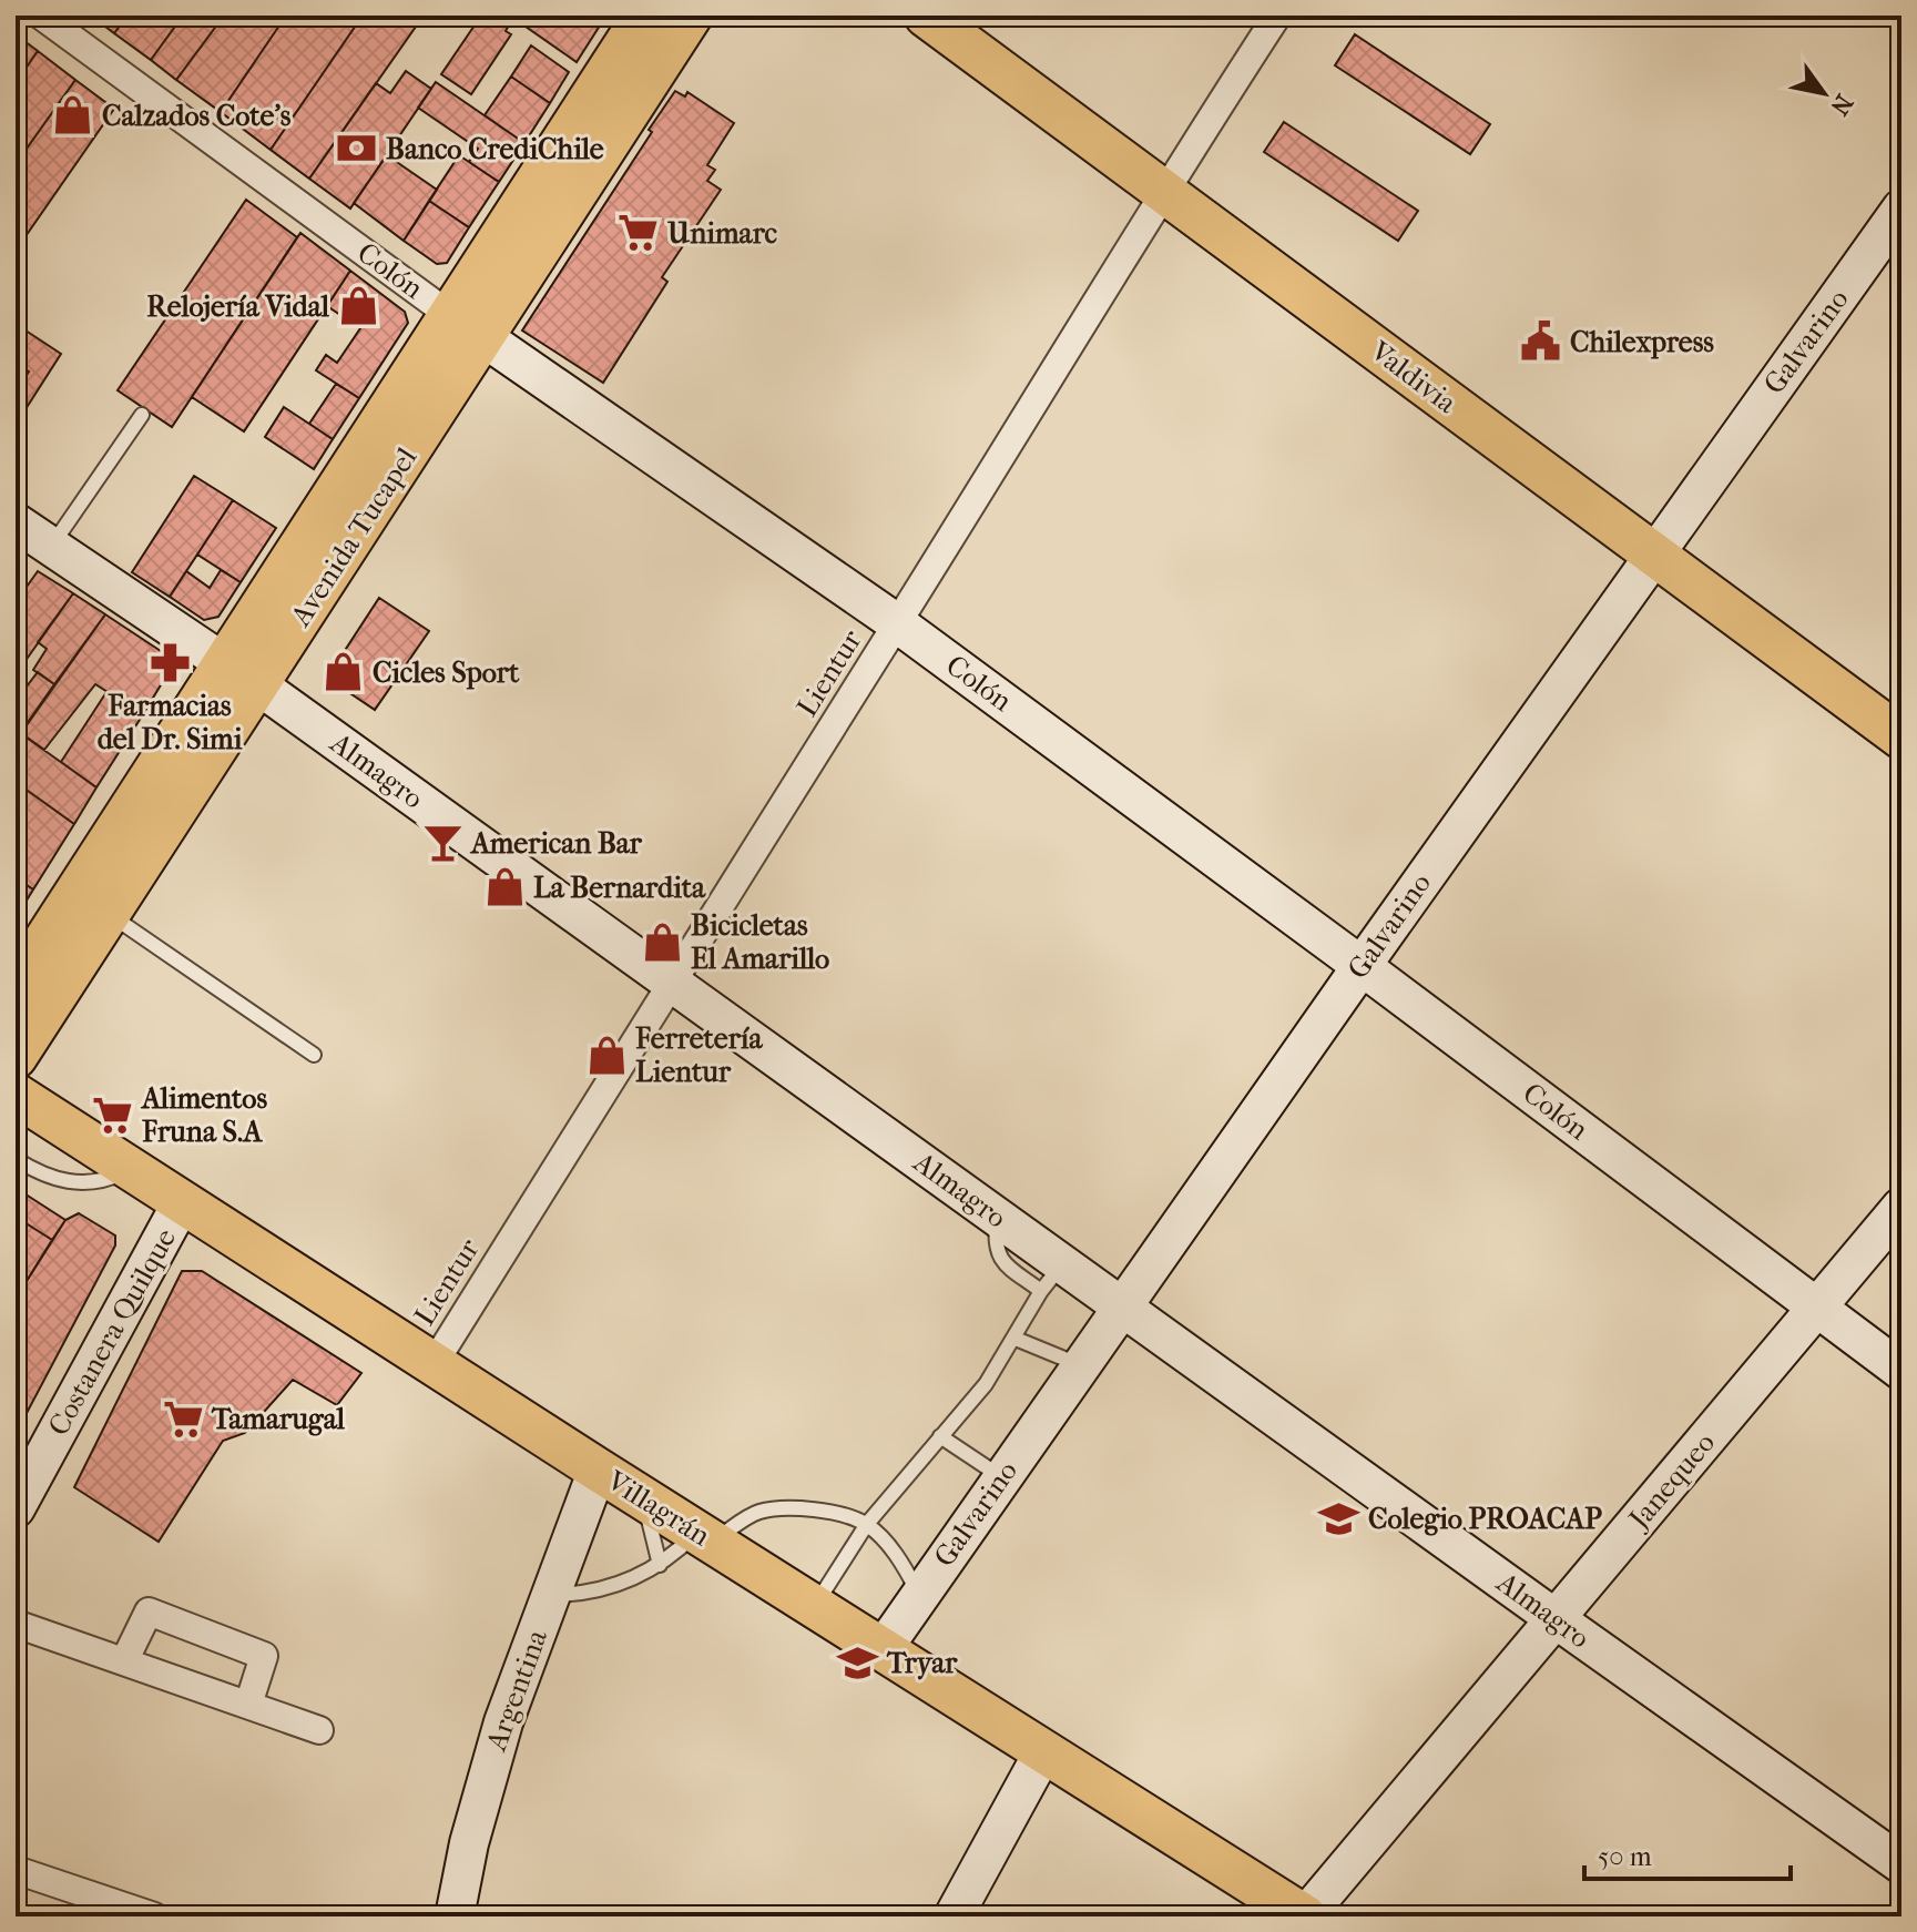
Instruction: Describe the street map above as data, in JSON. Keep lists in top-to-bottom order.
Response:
{
  "streets": {
    "main road": [
      "Colón",
      "Galvarino",
      "Valdivia",
      "Avenida Tucapel",
      "Almagro",
      "Costanera Quilque",
      "Janequeo",
      "Villagrán",
      "Argentina"
    ],
    "street": ["Lientur"]
  },
  "crossings": [
    ["Colón", "Galvarino"],
    ["Colón", "Avenida Tucapel"],
    ["Colón", "Lientur"],
    ["Colón", "Janequeo"],
    ["Galvarino", "Valdivia"],
    ["Galvarino", "Almagro"],
    ["Galvarino", "Villagrán"],
    ["Valdivia", "Lientur"],
    ["Avenida Tucapel", "Almagro"],
    ["Lientur", "Almagro"],
    ["Lientur", "Villagrán"],
    ["Almagro", "Janequeo"],
    ["Costanera Quilque", "Villagrán"],
    ["Janequeo", "Villagrán"],
    ["Villagrán", "Argentina"]
  ],
  "places": {
    "shop": [
      "Calzados Cote's",
      "Relojería Vidal",
      "Cicles Sport",
      "La Bernardita",
      "Bicicletas El Amarillo",
      "Ferretería Lientur"
    ],
    "bank": ["Banco CrediChile"],
    "supermarket": ["Unimarc", "Alimentos Fruna S.A", "Tamarugal"],
    "public building": ["Chilexpress"],
    "pharmacy": ["Farmacias del Dr. Simi"],
    "bar": ["American Bar"],
    "school or university": ["Colegio PROACAP", "Tryar"]
  },
  "scale_bar": "50 m",
  "north": "bottom right"
}
